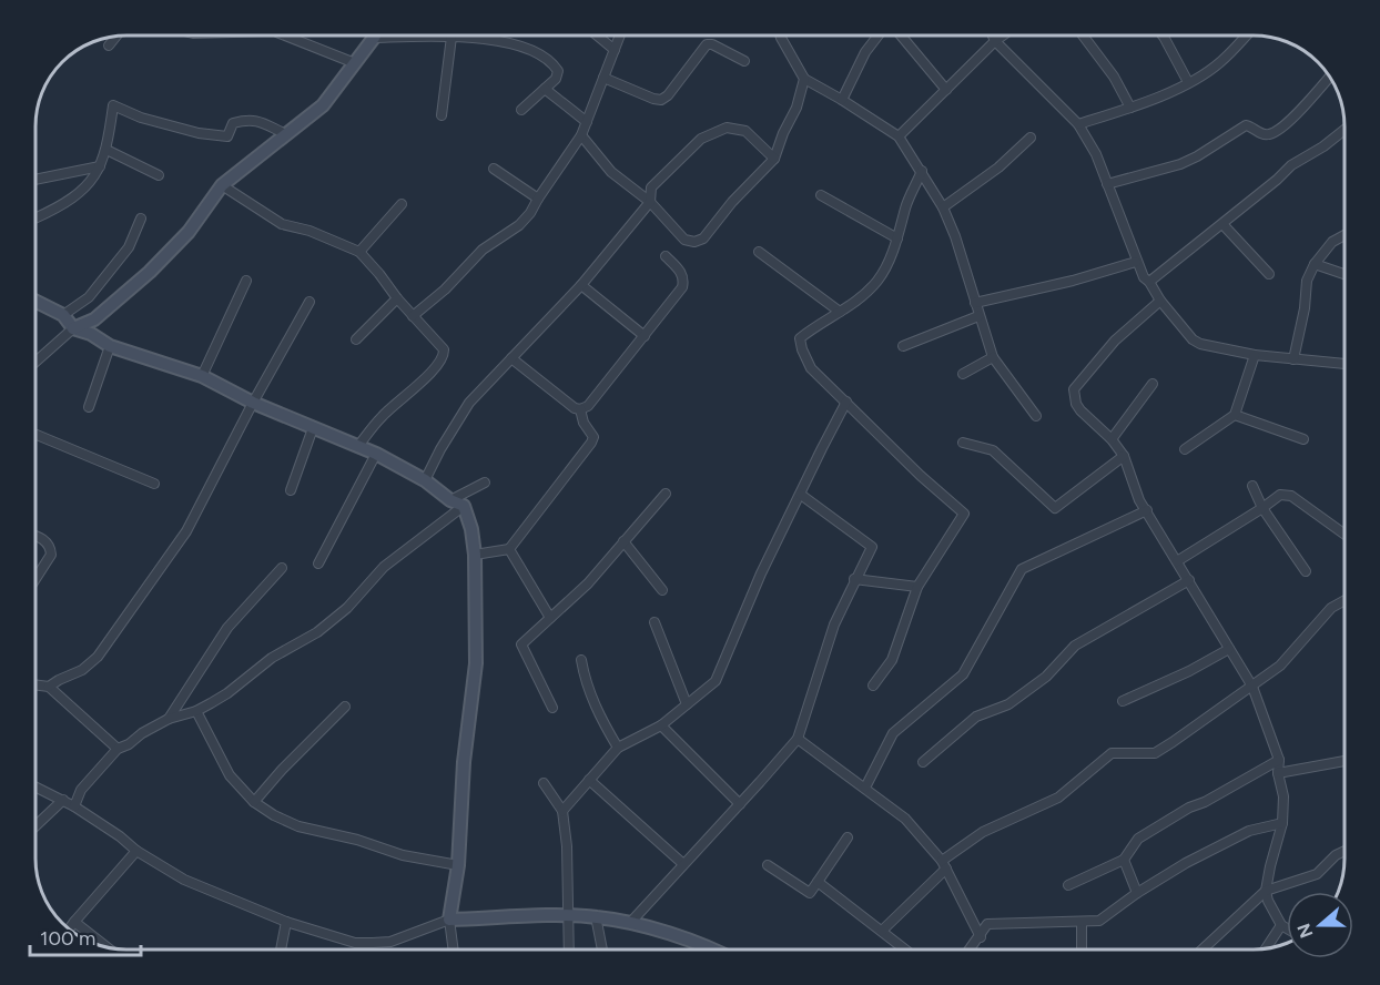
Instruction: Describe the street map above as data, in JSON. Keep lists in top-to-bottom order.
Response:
{
  "scale_bar": "100 m",
  "north": "left"
}
